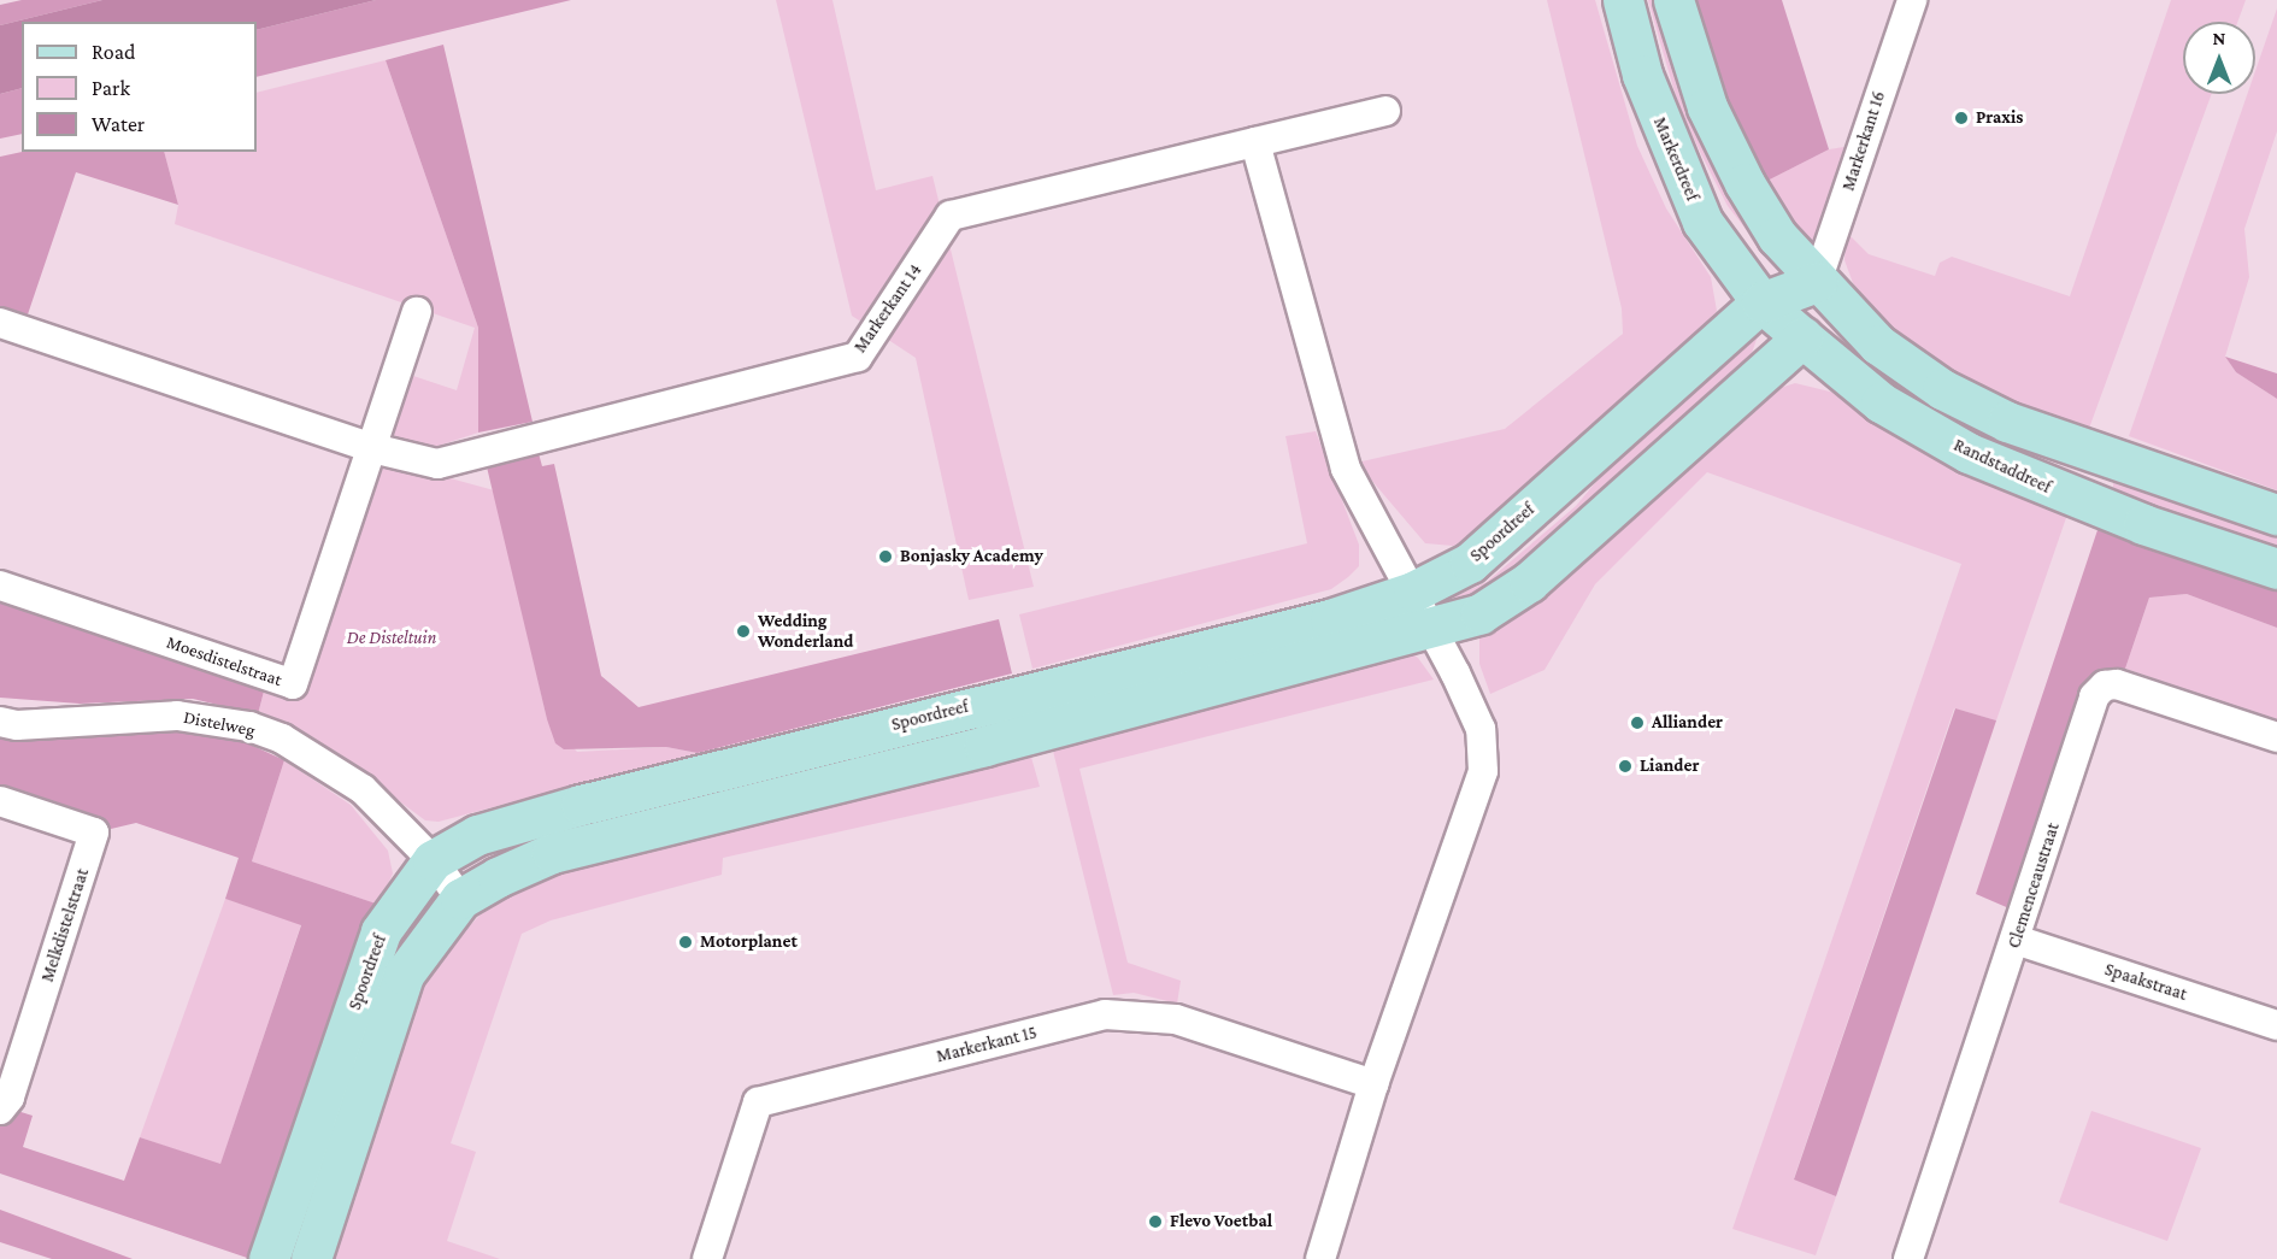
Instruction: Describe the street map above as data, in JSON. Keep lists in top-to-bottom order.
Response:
{
  "streets": {
    "main road": ["Markerdreef", "Randstaddreef", "Spoordreef"],
    "street": [
      "Markerkant 16",
      "Markerkant 14",
      "Moesdistelstraat",
      "Distelweg",
      "Clemenceaustraat",
      "Melkdistelstraat",
      "Spaakstraat",
      "Markerkant 15"
    ]
  },
  "crossings": [
    ["Markerdreef", "Randstaddreef"],
    ["Markerdreef", "Spoordreef"],
    ["Markerkant 14", "Moesdistelstraat"],
    ["Randstaddreef", "Spoordreef"],
    ["Spoordreef", "Distelweg"],
    ["Clemenceaustraat", "Spaakstraat"]
  ],
  "parks": ["De Disteltuin"],
  "places": [
    "Praxis",
    "Bonjasky Academy",
    "Wedding Wonderland",
    "Alliander",
    "Liander",
    "Motorplanet",
    "Flevo Voetbal"
  ],
  "legend": ["Road", "Park", "Water"],
  "north": "top"
}
